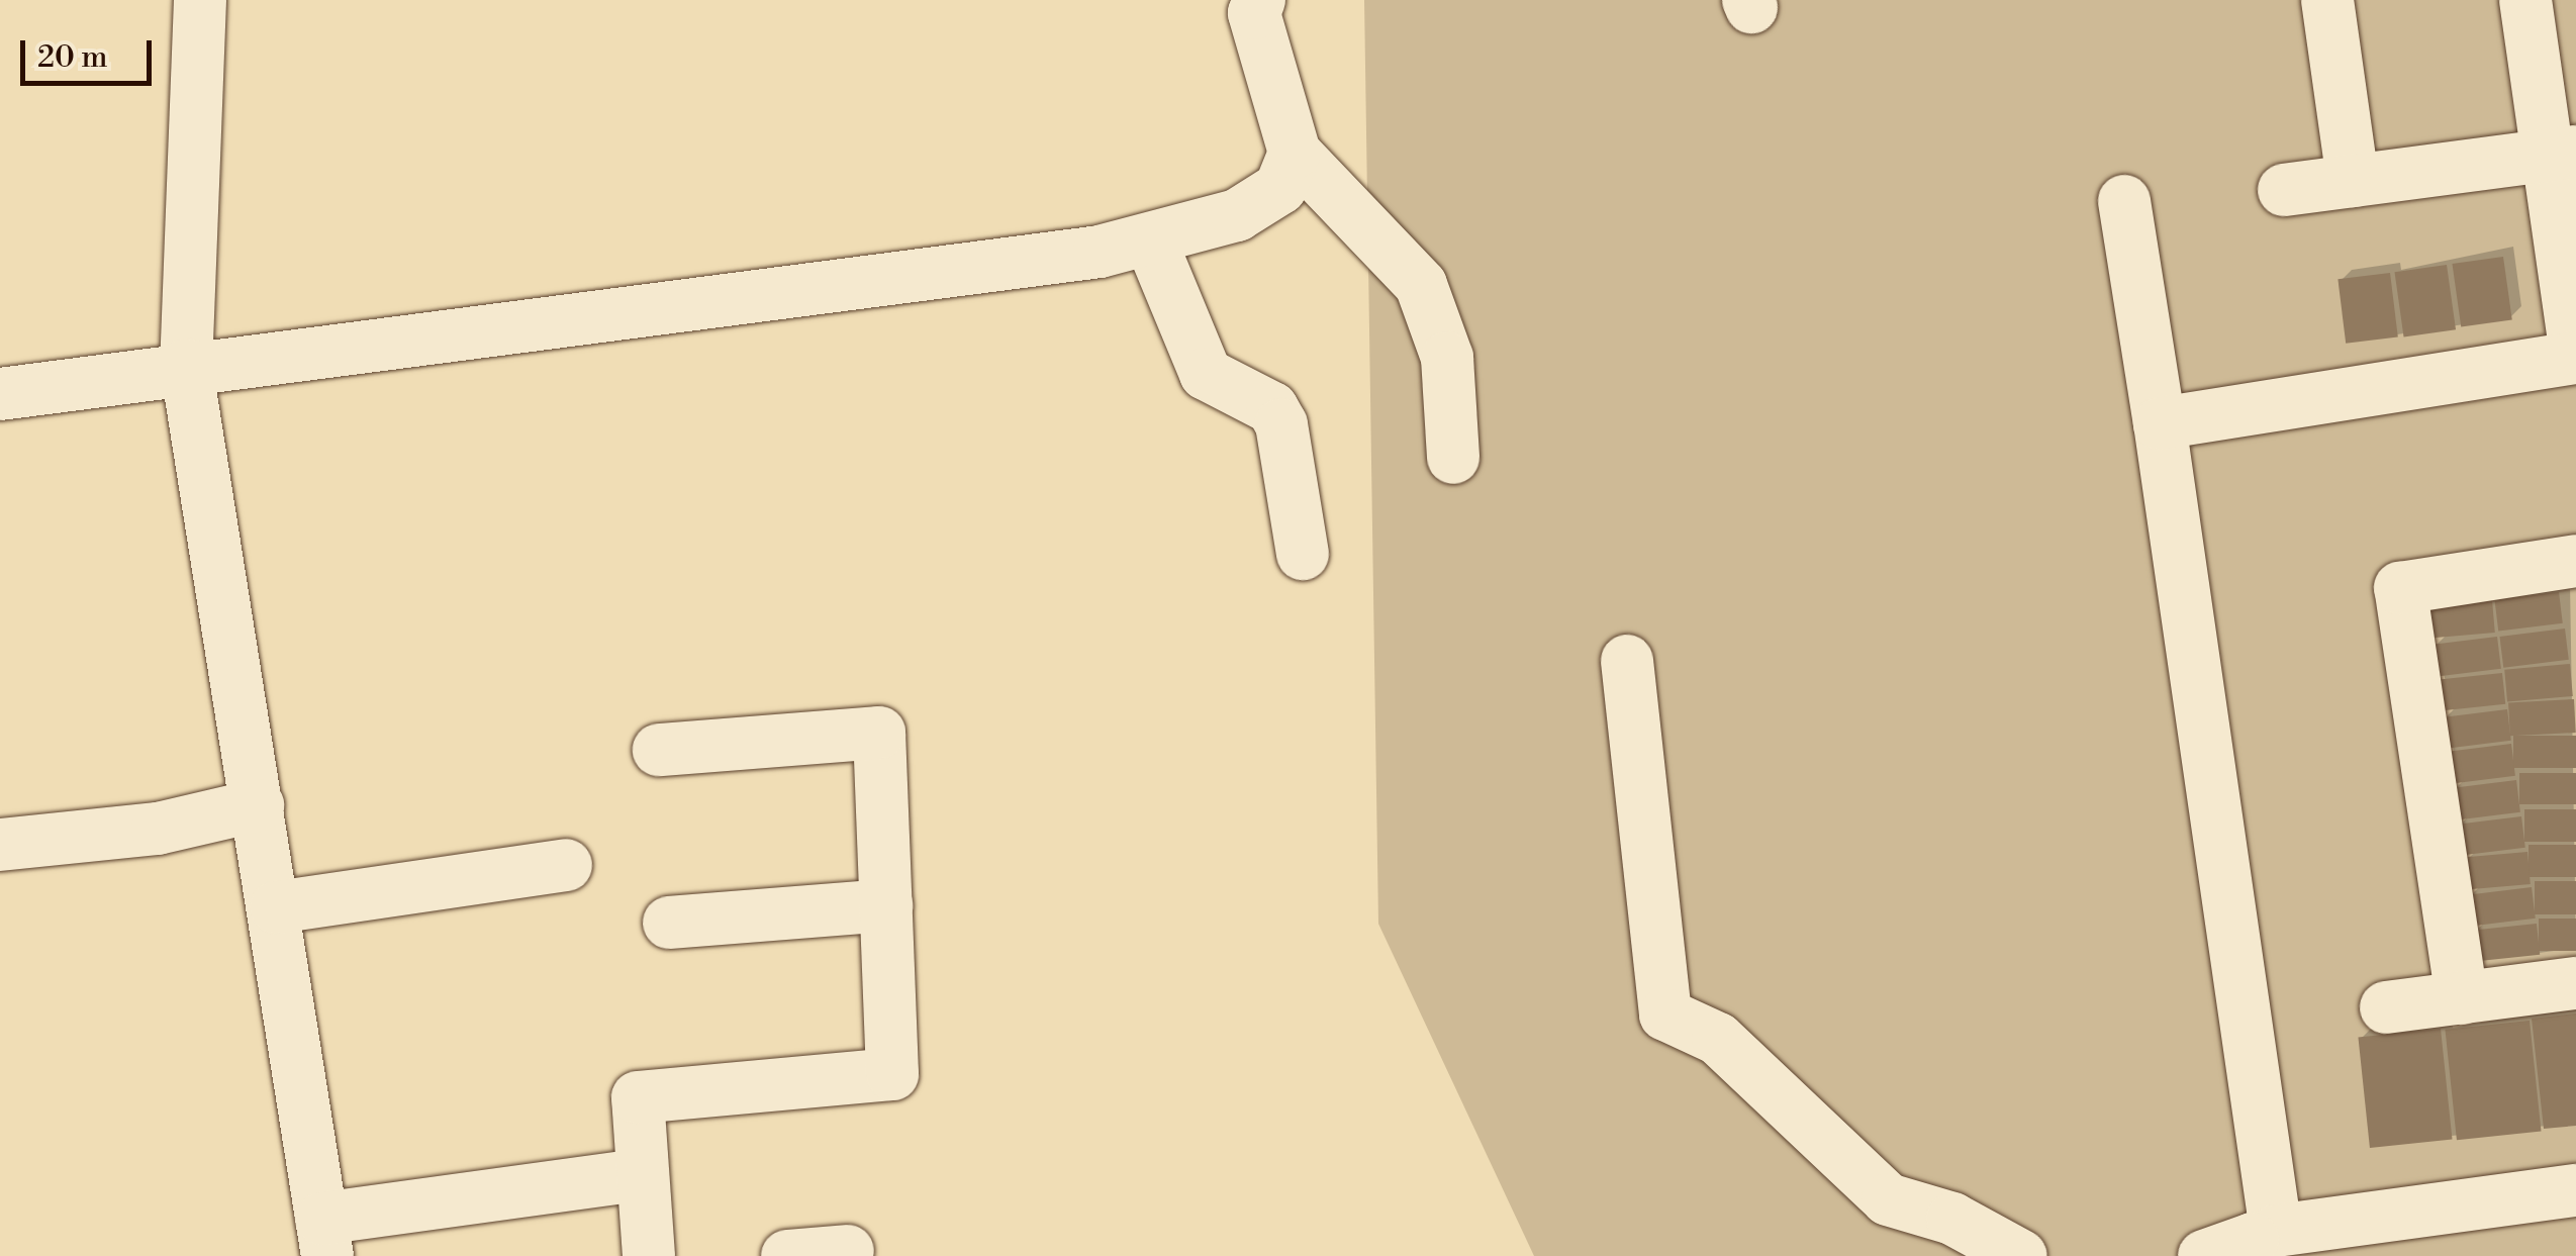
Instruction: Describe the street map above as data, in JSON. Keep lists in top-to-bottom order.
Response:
{
  "scale_bar": "20 m"
}
